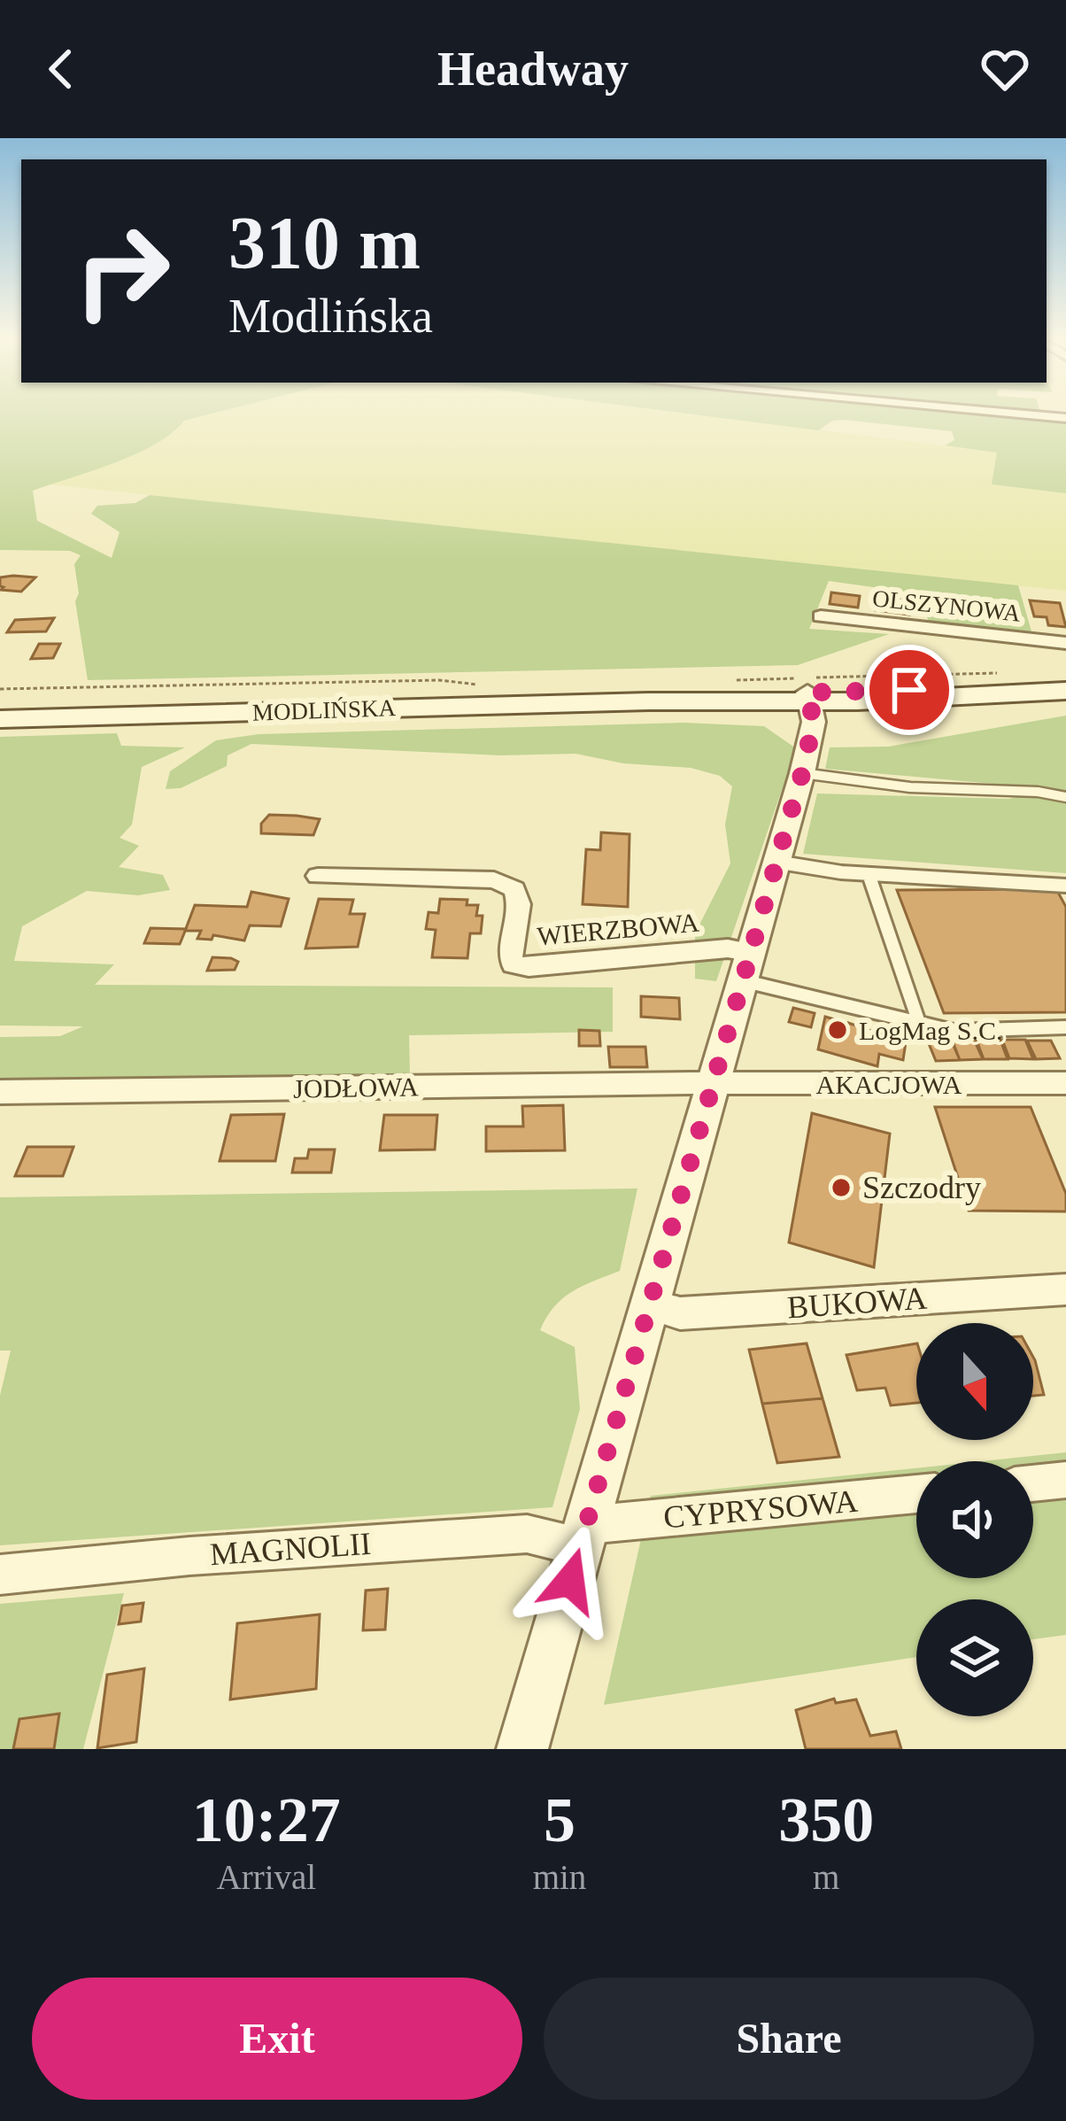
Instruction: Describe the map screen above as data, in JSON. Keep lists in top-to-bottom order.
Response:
{
  "streets": {
    "main road": ["MODLIŃSKA"],
    "street": [
      "OLSZYNOWA",
      "WIERZBOWA",
      "AKACJOWA",
      "JODŁOWA",
      "BUKOWA",
      "CYPRYSOWA",
      "MAGNOLII"
    ]
  },
  "crossings": [
    ["AKACJOWA", "JODŁOWA"],
    ["CYPRYSOWA", "MAGNOLII"]
  ],
  "places": ["LogMag S.C.", "Szczodry"],
  "north": "bottom",
  "page": {
    "header": "Headway",
    "turn": ["310 m", "Modlińska"],
    "eta": [
      "10:27",
      "Arrival",
      "5",
      "min",
      "350",
      "m"
    ],
    "buttons": ["Exit", "Share"]
  }
}
